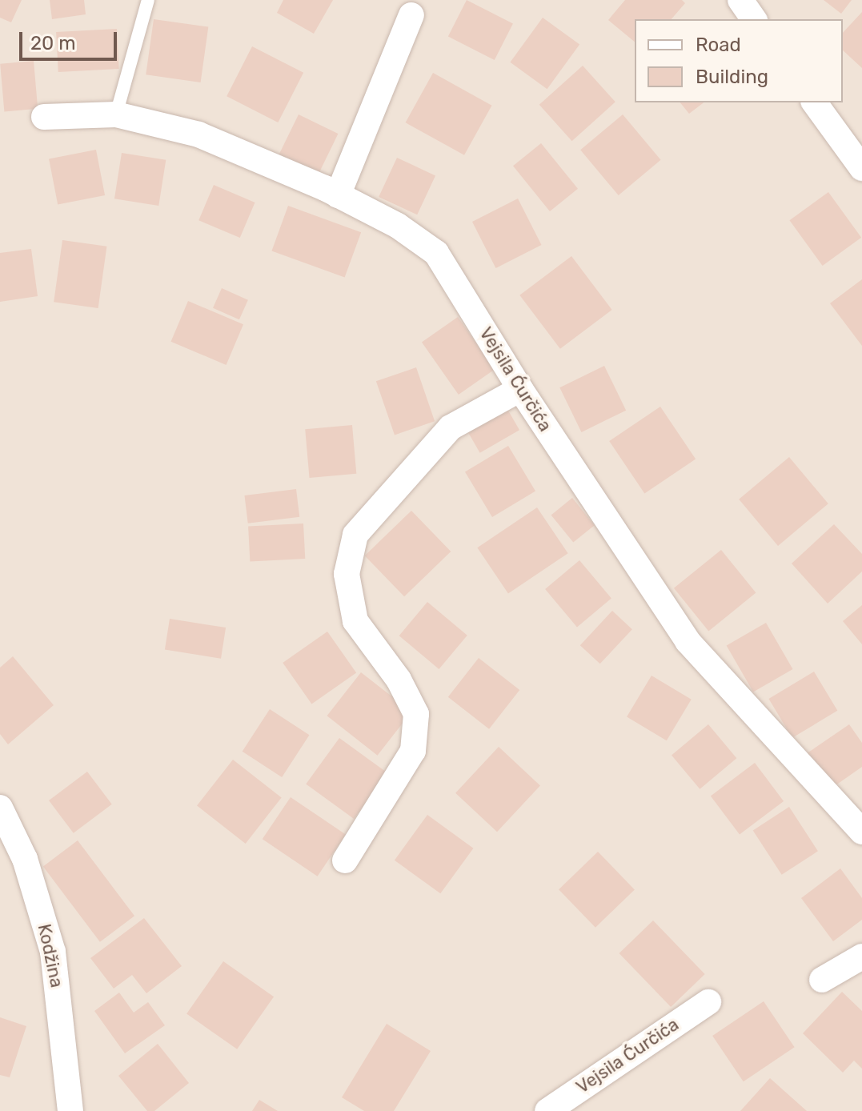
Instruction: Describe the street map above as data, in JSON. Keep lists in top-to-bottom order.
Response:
{
  "streets": {
    "street": ["Vejsila Ćurčića", "Kodžina"]
  },
  "legend": ["Road", "Building"],
  "scale_bar": "20 m"
}
